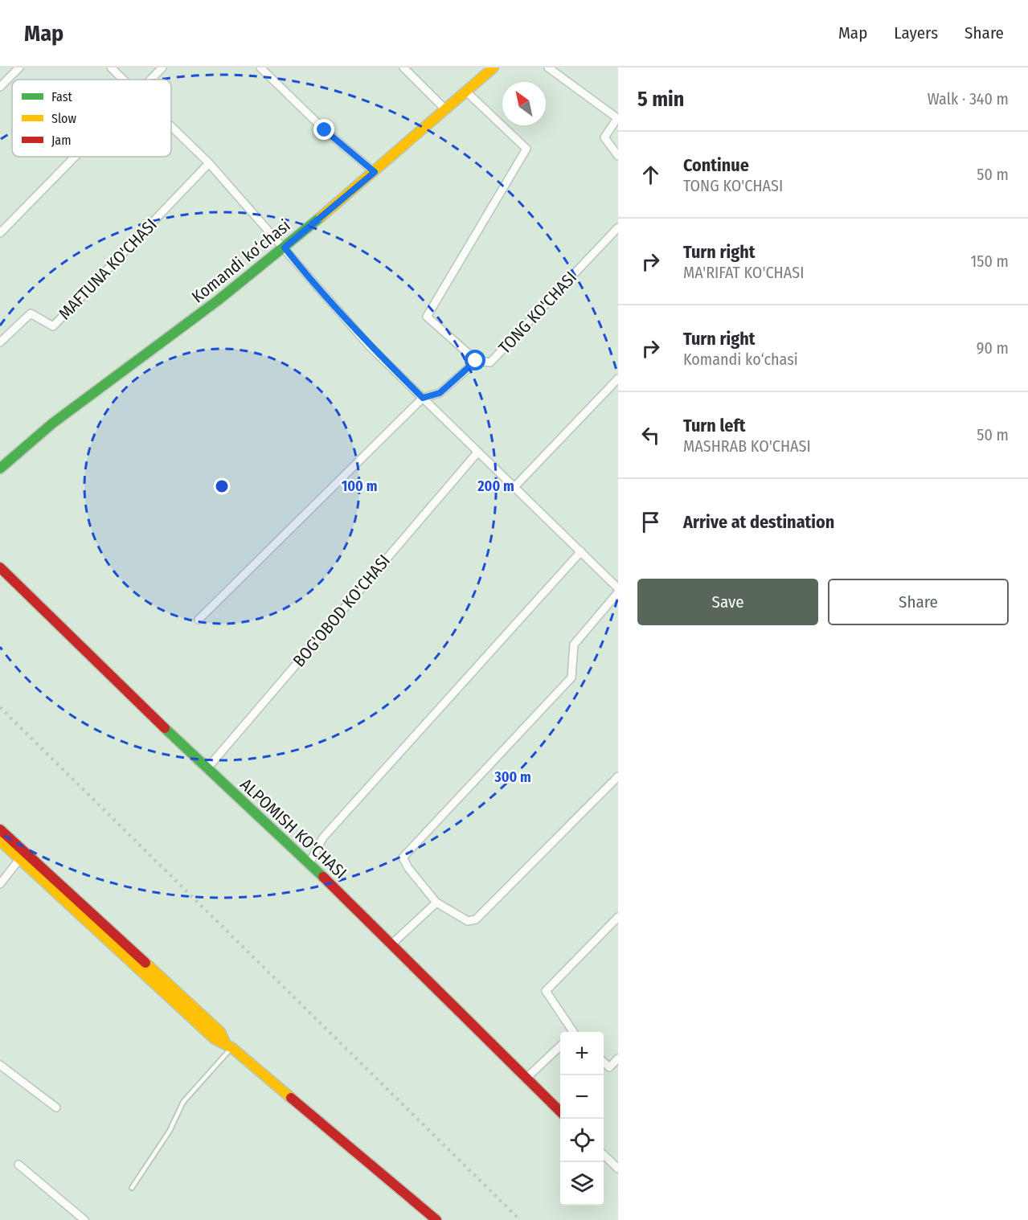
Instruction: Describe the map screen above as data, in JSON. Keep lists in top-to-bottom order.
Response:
{
  "streets": {
    "main road": ["Komandi ko‘chasi", "ALPOMISH KO'CHASI"],
    "street": ["MAFTUNA KO'CHASI", "TONG KO'CHASI", "BOG'OBOD KO'CHASI"]
  },
  "crossings": [
    ["BOG'OBOD KO'CHASI", "ALPOMISH KO'CHASI"]
  ],
  "legend": ["Fast", "Slow", "Jam"],
  "north": "top left",
  "page": {
    "header": "Map",
    "nav": ["Map", "Layers", "Share"],
    "heading": ["5 min", "Walk · 340 m"],
    "list": [
      ["Continue", "TONG KO'CHASI", "50 m"],
      ["Turn right", "MA'RIFAT KO'CHASI", "150 m"],
      ["Turn right", "Komandi ko‘chasi", "90 m"],
      ["Turn left", "MASHRAB KO'CHASI", "50 m"],
      "Arrive at destination"
    ],
    "buttons": ["Save", "Share"],
    "map_buttons": ["+", "−"]
  },
  "rings": ["100 m", "200 m", "300 m"]
}
